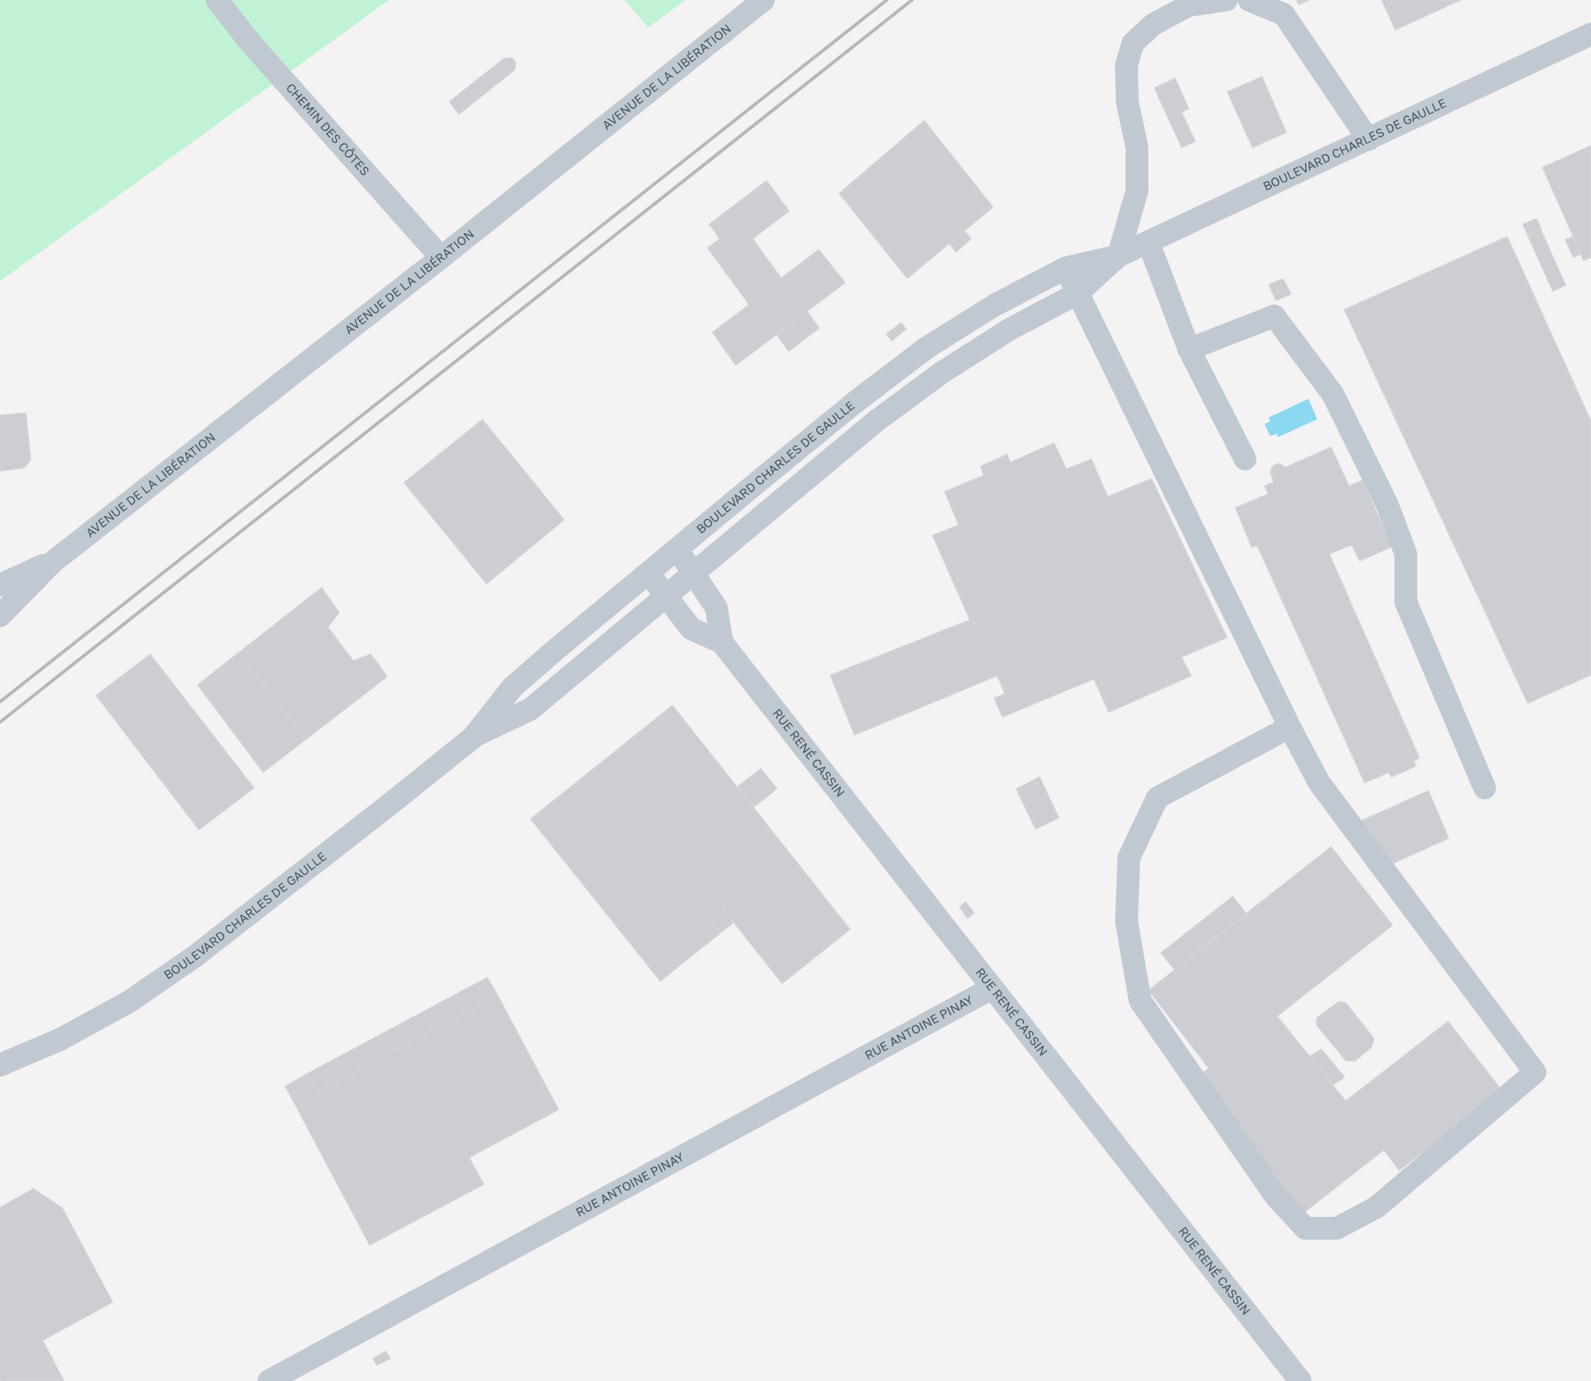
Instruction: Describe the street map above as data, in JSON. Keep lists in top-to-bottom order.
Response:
{
  "streets": {
    "street": [
      "AVENUE DE LA LIBÉRATION",
      "CHEMIN DES CÔTES",
      "BOULEVARD CHARLES DE GAULLE",
      "RUE RENÉ CASSIN",
      "RUE ANTOINE PINAY"
    ]
  },
  "crossings": [
    ["AVENUE DE LA LIBÉRATION", "CHEMIN DES CÔTES"],
    ["BOULEVARD CHARLES DE GAULLE", "RUE RENÉ CASSIN"],
    ["RUE RENÉ CASSIN", "RUE ANTOINE PINAY"]
  ]
}
